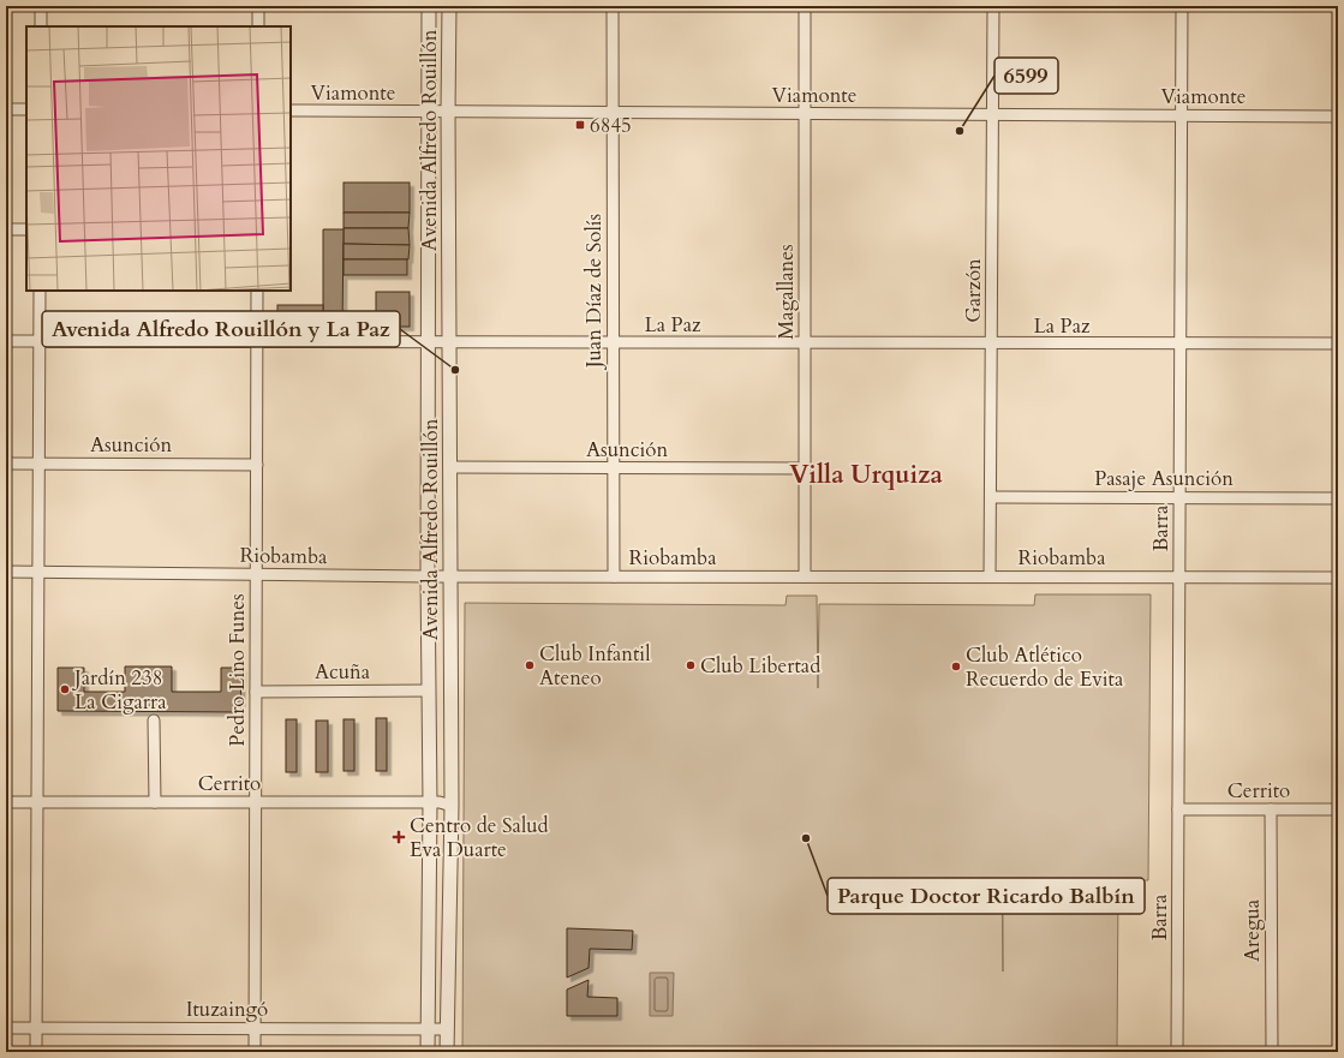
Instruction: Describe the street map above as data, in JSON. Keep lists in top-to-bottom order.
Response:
{
  "streets": {
    "street": [
      "Viamonte",
      "Avenida Alfredo Rouillón",
      "Juan Díaz de Solís",
      "Garzón",
      "Magallanes",
      "La Paz",
      "Asunción",
      "Pasaje Asunción",
      "Barra",
      "Riobamba",
      "Pedro Lino Funes",
      "Acuña",
      "Cerrito",
      "Aregua",
      "Ituzaingó"
    ]
  },
  "crossings": [
    ["Viamonte", "Avenida Alfredo Rouillón"],
    ["Viamonte", "Juan Díaz de Solís"],
    ["Viamonte", "Garzón"],
    ["Viamonte", "Magallanes"],
    ["Viamonte", "Barra"],
    ["Avenida Alfredo Rouillón", "La Paz"],
    ["Avenida Alfredo Rouillón", "Asunción"],
    ["Avenida Alfredo Rouillón", "Riobamba"],
    ["Avenida Alfredo Rouillón", "Acuña"],
    ["Avenida Alfredo Rouillón", "Cerrito"],
    ["Avenida Alfredo Rouillón", "Ituzaingó"],
    ["Juan Díaz de Solís", "La Paz"],
    ["Juan Díaz de Solís", "Asunción"],
    ["Juan Díaz de Solís", "Riobamba"],
    ["Garzón", "La Paz"],
    ["Garzón", "Pasaje Asunción"],
    ["Garzón", "Riobamba"],
    ["Magallanes", "La Paz"],
    ["Magallanes", "Asunción"],
    ["Magallanes", "Riobamba"],
    ["La Paz", "Barra"],
    ["La Paz", "Pedro Lino Funes"],
    ["Asunción", "Pedro Lino Funes"],
    ["Pasaje Asunción", "Barra"],
    ["Barra", "Riobamba"],
    ["Barra", "Cerrito"],
    ["Riobamba", "Pedro Lino Funes"],
    ["Pedro Lino Funes", "Acuña"],
    ["Pedro Lino Funes", "Cerrito"],
    ["Pedro Lino Funes", "Ituzaingó"],
    ["Cerrito", "Aregua"]
  ],
  "districts": ["Villa Urquiza"],
  "places": {
    "transit": ["6845"],
    "other": [
      "6599",
      "Avenida Alfredo Rouillón y La Paz",
      "Club Infantil Ateneo",
      "Club Libertad",
      "Club Atlético Recuerdo de Evita",
      "Jardín 238 La Cigarra",
      "Parque Doctor Ricardo Balbín"
    ],
    "health": ["Centro de Salud Eva Duarte"]
  }
}
